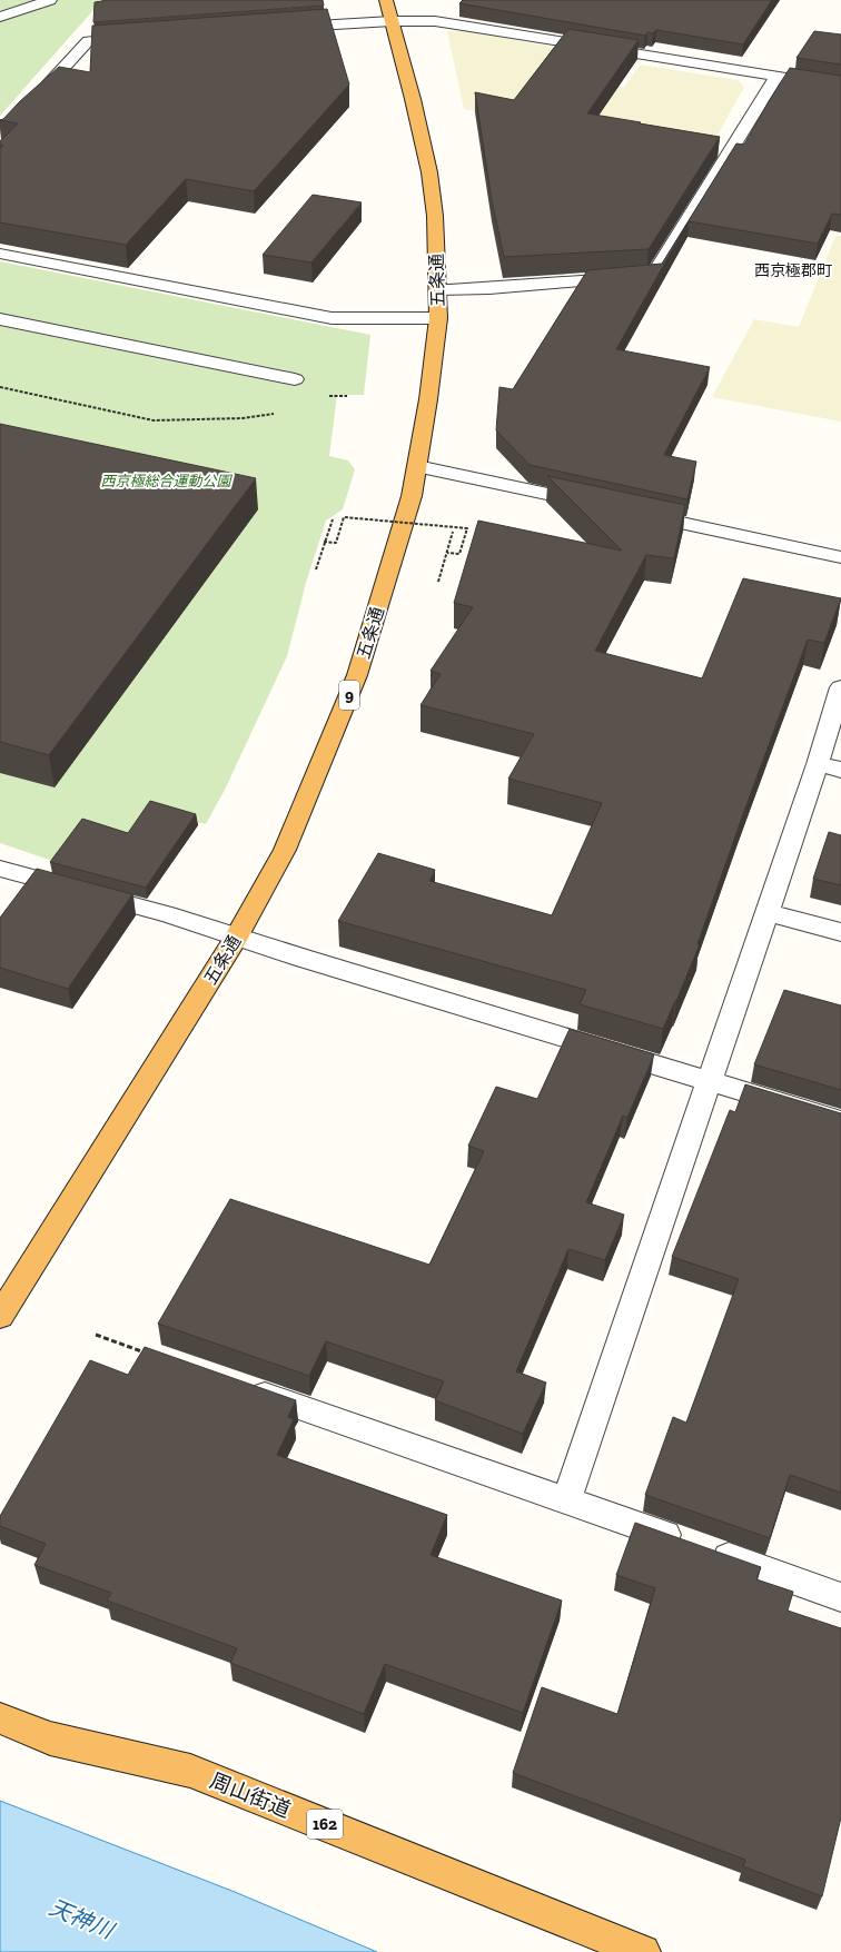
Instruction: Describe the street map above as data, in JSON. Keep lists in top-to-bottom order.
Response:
{
  "streets": {
    "highway": [
      "五条通",
      "9",
      "周山街道",
      "162"
    ]
  },
  "districts": ["西京極郡町"],
  "water": ["天神川"],
  "parks": ["西京極総合運動公園"]
}
